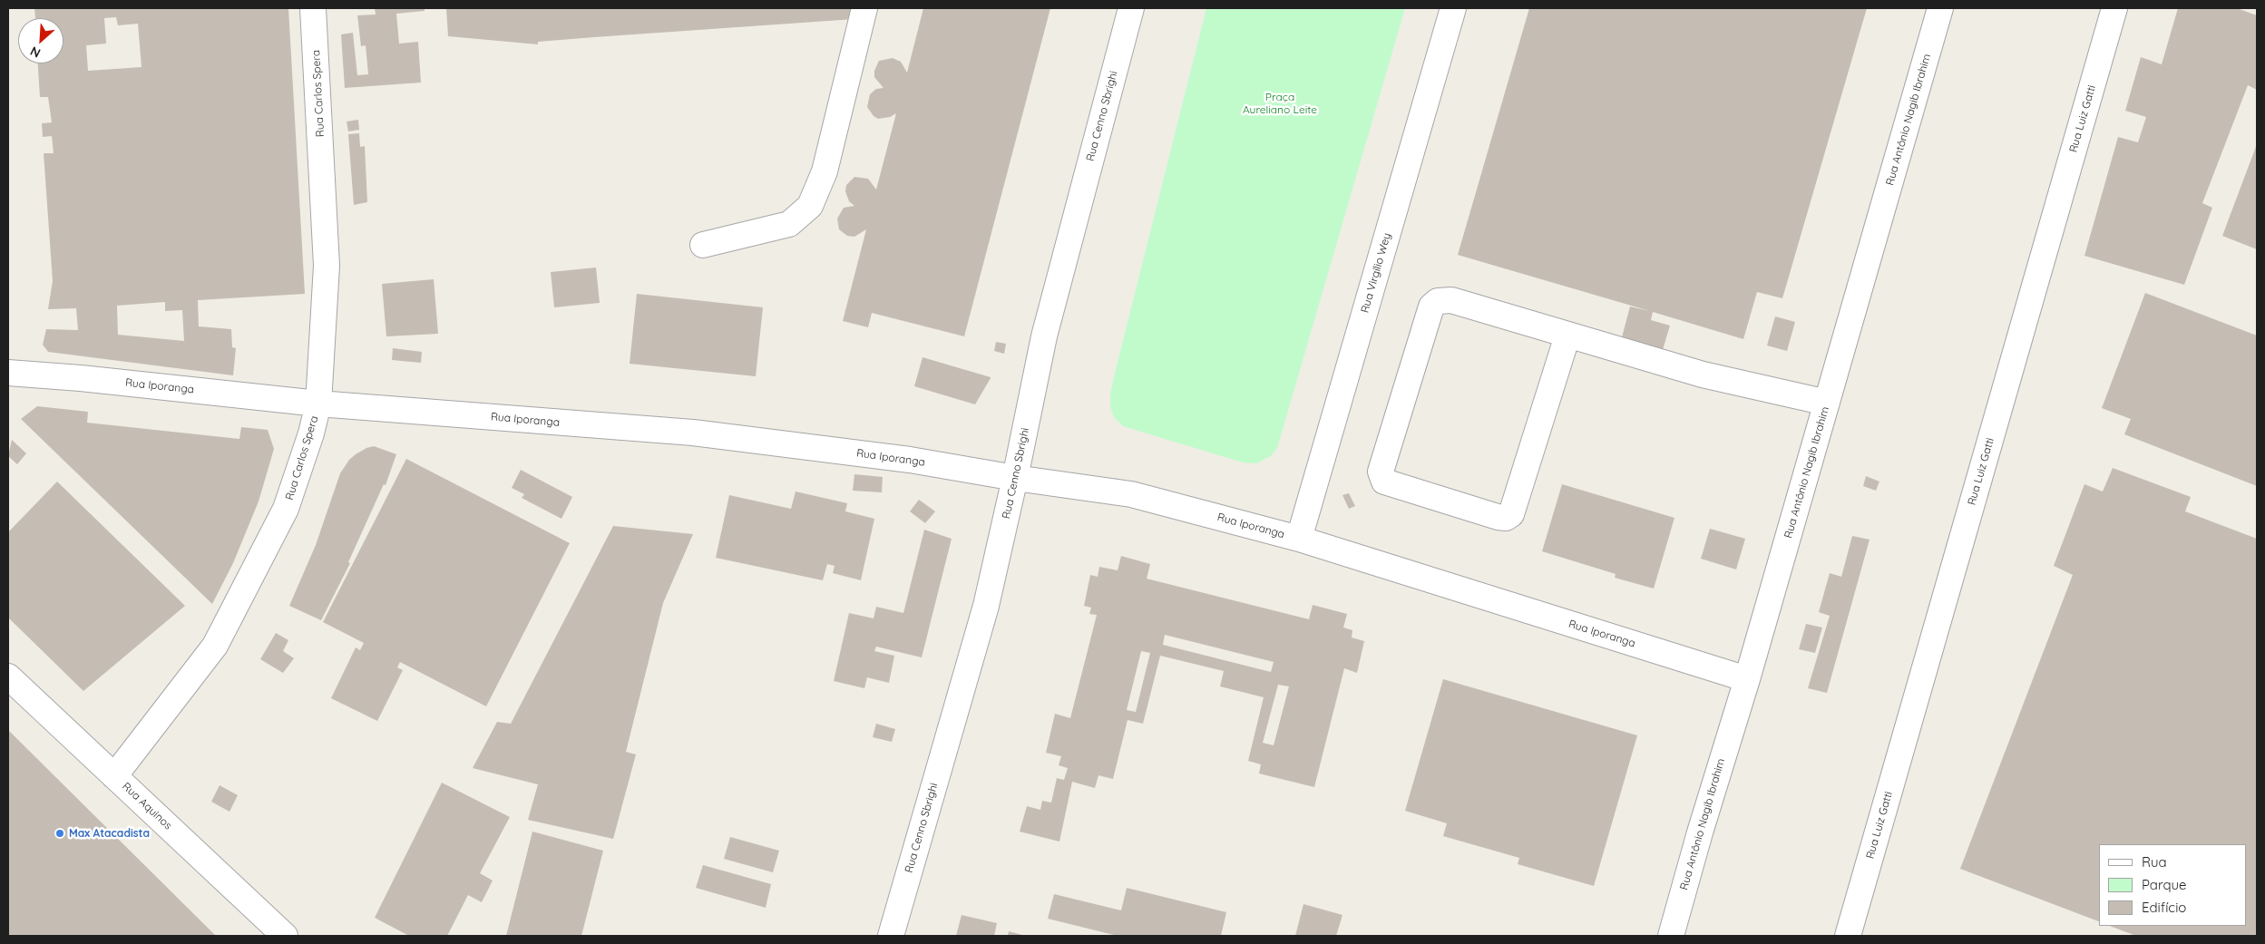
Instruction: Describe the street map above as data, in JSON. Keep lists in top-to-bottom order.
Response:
{
  "streets": {
    "street": [
      "Rua Carlos Spera",
      "Rua Cenno Sbrighi",
      "Rua Luiz Gatti",
      "Rua Antônio Nagib Ibrahim",
      "Rua Virgílio Wey",
      "Rua Iporanga",
      "Rua Aquinos"
    ]
  },
  "crossings": [
    ["Rua Carlos Spera", "Rua Iporanga"],
    ["Rua Carlos Spera", "Rua Aquinos"],
    ["Rua Cenno Sbrighi", "Rua Iporanga"],
    ["Rua Antônio Nagib Ibrahim", "Rua Iporanga"],
    ["Rua Virgílio Wey", "Rua Iporanga"]
  ],
  "parks": ["Praça Aureliano Leite"],
  "places": ["Max Atacadista"],
  "legend": ["Rua", "Parque", "Edifício"],
  "north": "bottom left"
}
